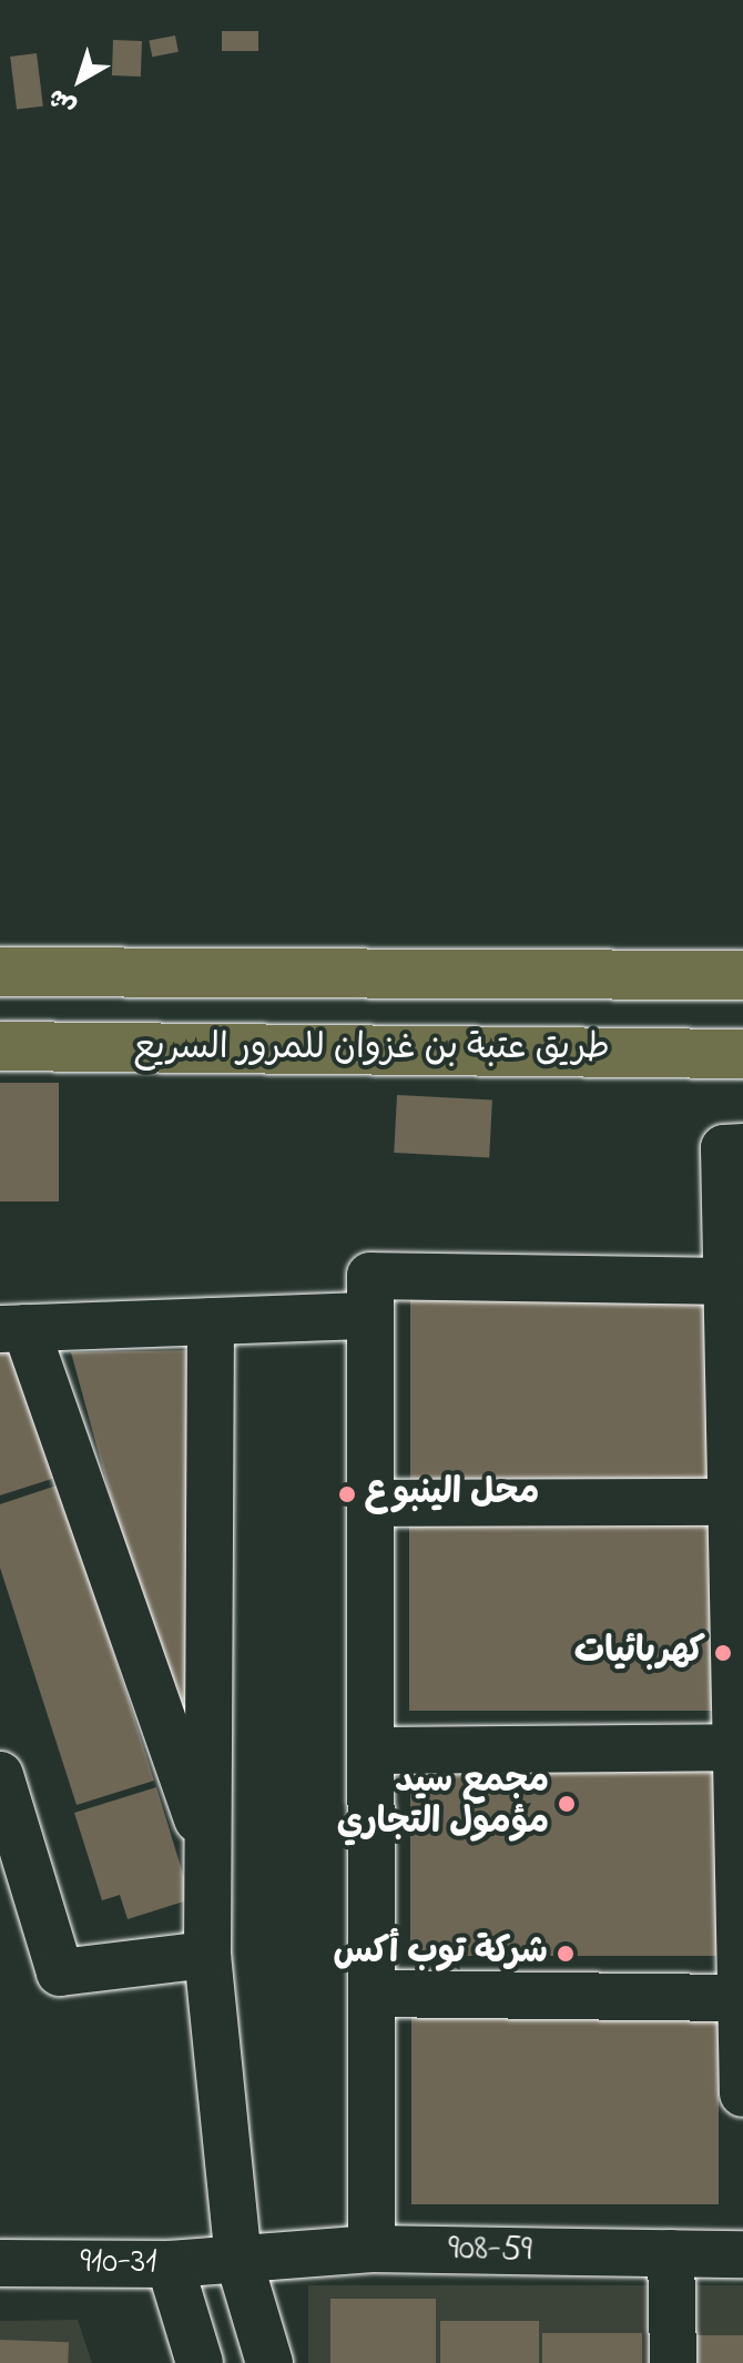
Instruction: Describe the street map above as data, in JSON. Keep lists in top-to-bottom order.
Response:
{
  "streets": {
    "highway": ["طريق عتبة بن غزوان للمرور السريع"],
    "street": ["908-59", "910-31"]
  },
  "crossings": [
    ["908-59", "910-31"]
  ],
  "places": [
    "محل الينبوع",
    "كهربائيات",
    "مجمع سيد مؤمول التجاري",
    "شركة توب أكس"
  ],
  "north": "bottom left"
}
